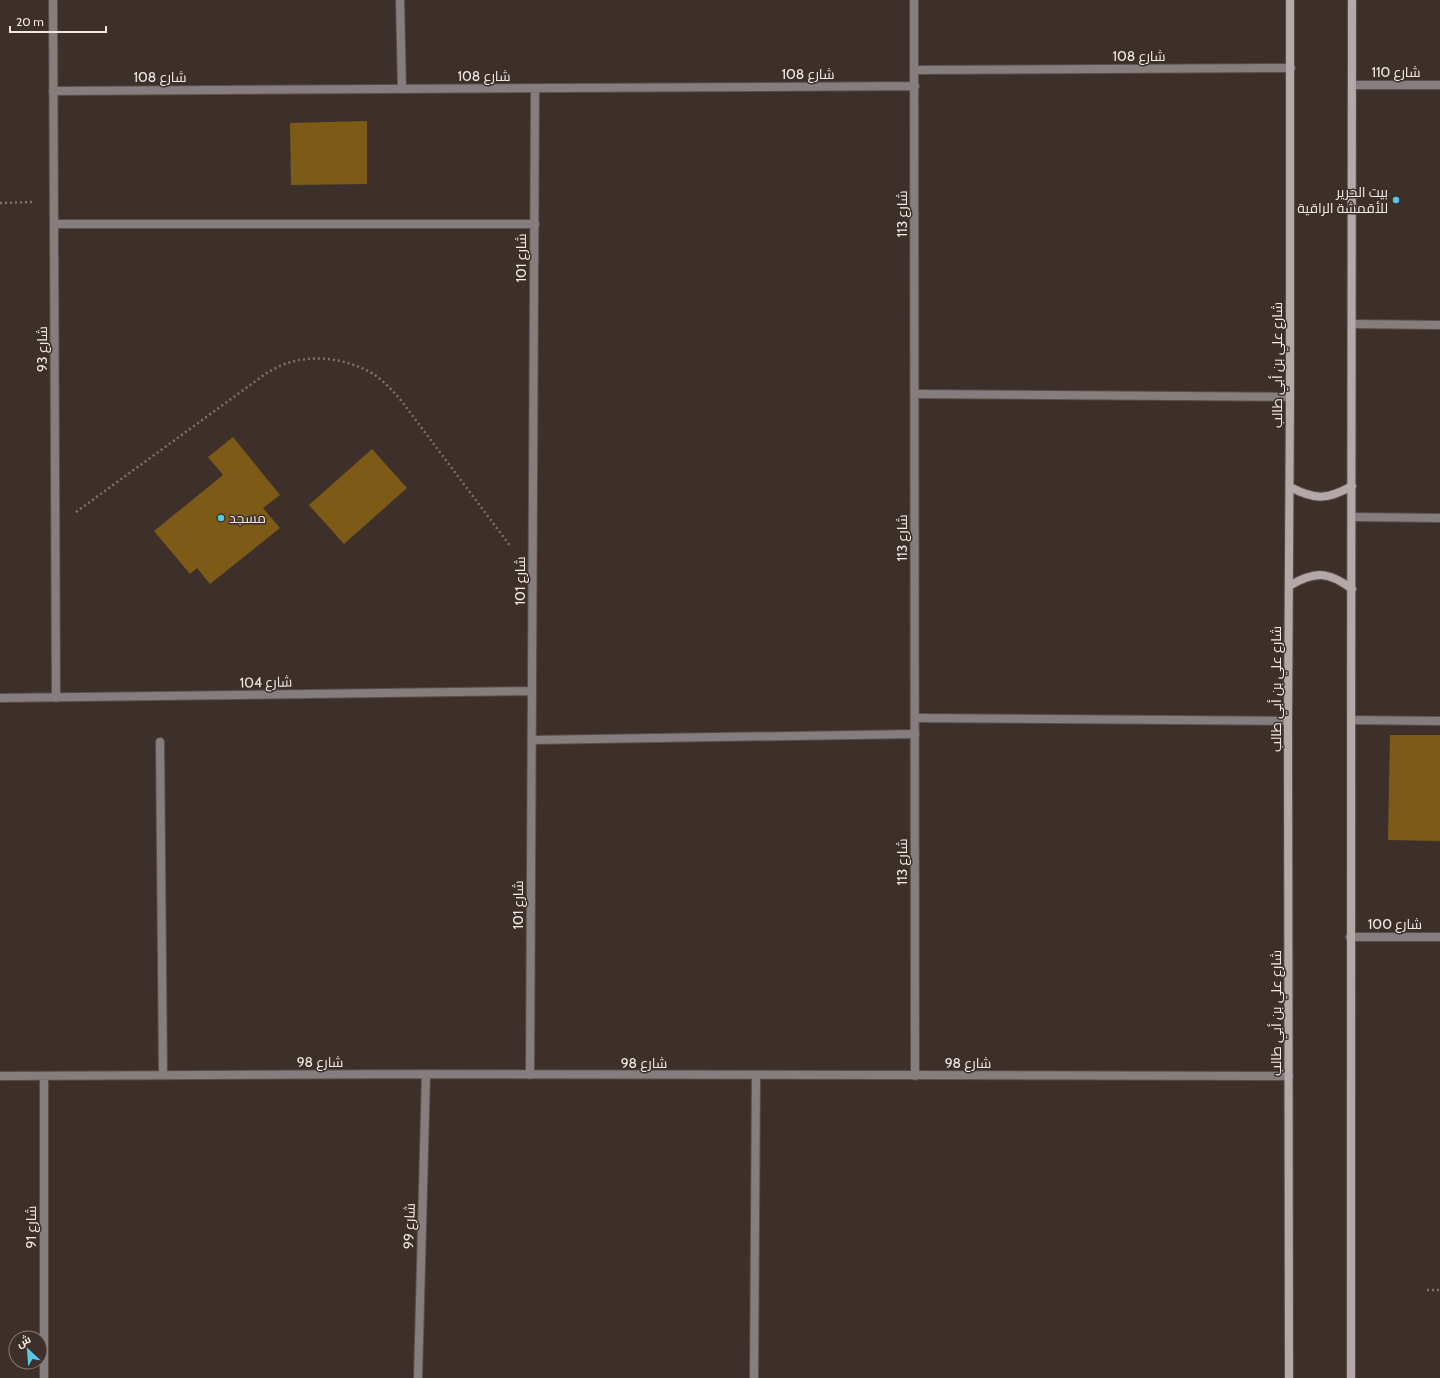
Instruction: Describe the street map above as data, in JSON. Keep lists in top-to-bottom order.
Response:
{
  "streets": {
    "street": [
      "شارع 108",
      "شارع 110",
      "شارع 113",
      "شارع 101",
      "شارع 93",
      "شارع علي بن أبي طالب",
      "شارع 104",
      "شارع 100",
      "شارع 98",
      "شارع 99",
      "شارع 91"
    ]
  },
  "crossings": [
    ["شارع 108", "شارع 113"],
    ["شارع 108", "شارع 101"],
    ["شارع 108", "شارع 93"],
    ["شارع 108", "شارع علي بن أبي طالب"],
    ["شارع 113", "شارع 98"],
    ["شارع 101", "شارع 104"],
    ["شارع 101", "شارع 98"],
    ["شارع 93", "شارع 104"],
    ["شارع علي بن أبي طالب", "شارع 98"],
    ["شارع 98", "شارع 99"],
    ["شارع 98", "شارع 91"]
  ],
  "places": ["بيت الحرير للأقمشة الراقية", "مسجد"],
  "scale_bar": "20 m",
  "north": "top left"
}
